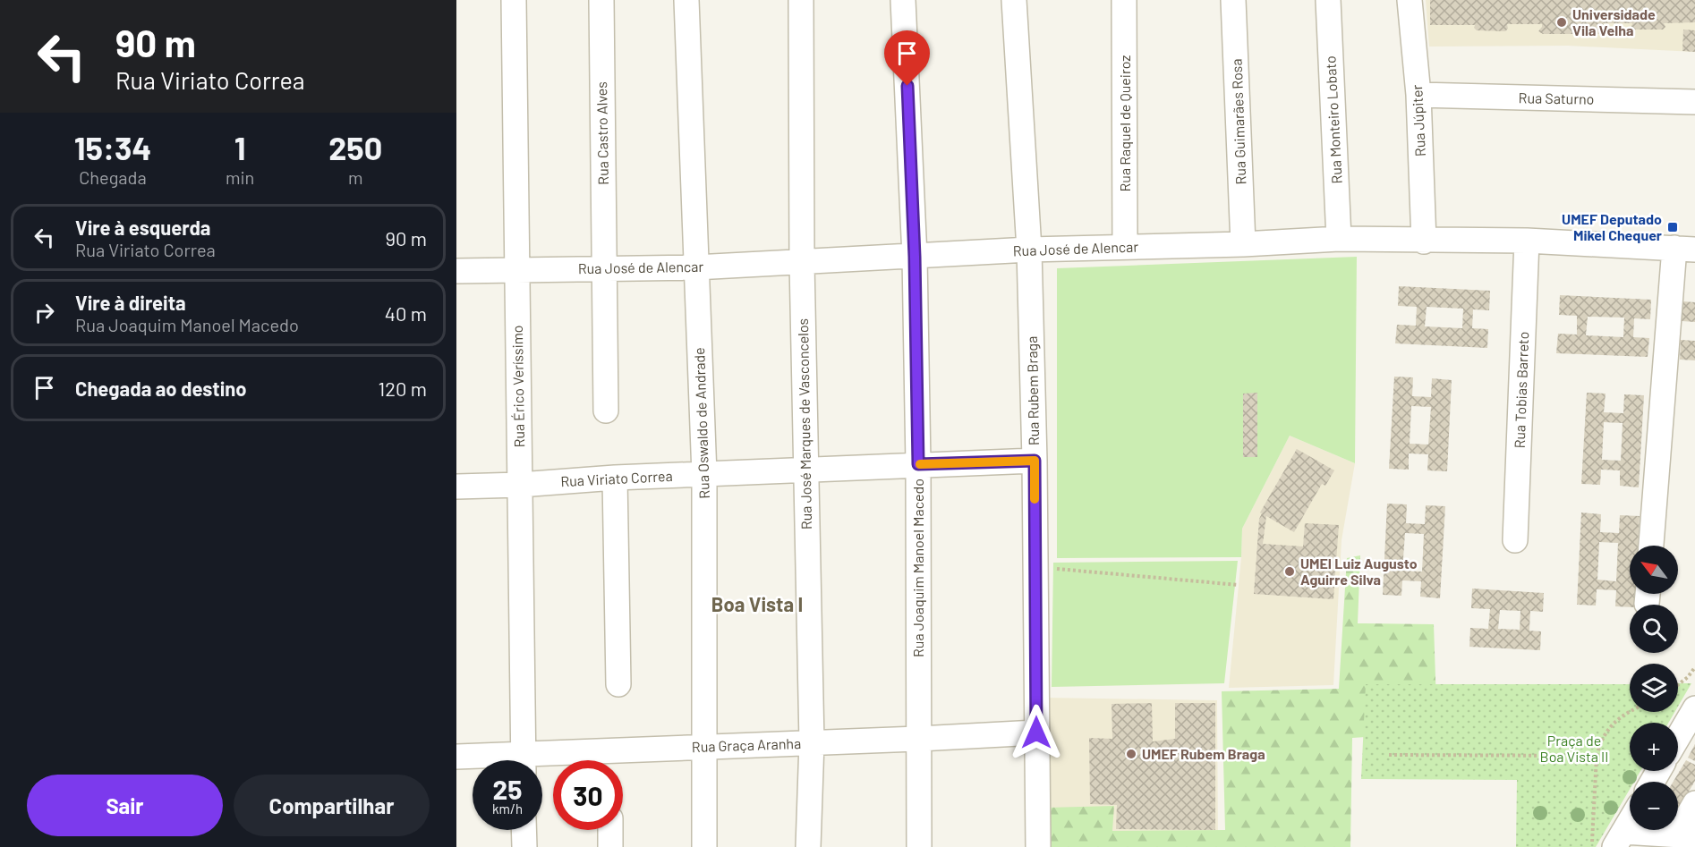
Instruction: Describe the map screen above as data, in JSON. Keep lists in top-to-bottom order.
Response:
{
  "streets": {
    "street": [
      "Rua Saturno",
      "Rua Monteiro Lobato",
      "Rua Júpiter",
      "Rua Guimarães Rosa",
      "Rua Raquel de Queiroz",
      "Rua Castro Alves",
      "Rua José de Alencar",
      "Rua Érico Veríssimo",
      "Rua Tobias Barreto",
      "Rua Rubem Braga",
      "Rua Oswaldo de Andrade",
      "Rua José Marques de Vasconcelos",
      "Rua Viriato Correa",
      "Rua Joaquim Manoel Macedo",
      "Rua Graça Aranha"
    ]
  },
  "crossings": [
    ["Rua Saturno", "Rua Júpiter"],
    ["Rua Monteiro Lobato", "Rua José de Alencar"],
    ["Rua Júpiter", "Rua José de Alencar"],
    ["Rua Guimarães Rosa", "Rua José de Alencar"],
    ["Rua Raquel de Queiroz", "Rua José de Alencar"],
    ["Rua Castro Alves", "Rua José de Alencar"],
    ["Rua José de Alencar", "Rua Érico Veríssimo"],
    ["Rua José de Alencar", "Rua Tobias Barreto"],
    ["Rua José de Alencar", "Rua Rubem Braga"],
    ["Rua José de Alencar", "Rua Oswaldo de Andrade"],
    ["Rua José de Alencar", "Rua José Marques de Vasconcelos"],
    ["Rua José de Alencar", "Rua Joaquim Manoel Macedo"],
    ["Rua Érico Veríssimo", "Rua Viriato Correa"],
    ["Rua Rubem Braga", "Rua Viriato Correa"],
    ["Rua Rubem Braga", "Rua Graça Aranha"],
    ["Rua Oswaldo de Andrade", "Rua Viriato Correa"],
    ["Rua Oswaldo de Andrade", "Rua Graça Aranha"],
    ["Rua José Marques de Vasconcelos", "Rua Viriato Correa"],
    ["Rua José Marques de Vasconcelos", "Rua Graça Aranha"],
    ["Rua Viriato Correa", "Rua Joaquim Manoel Macedo"],
    ["Rua Joaquim Manoel Macedo", "Rua Graça Aranha"]
  ],
  "districts": ["Boa Vista I"],
  "parks": ["Praça de Boa Vista II"],
  "places": {
    "other": ["Universidade Vila Velha", "UMEI Luiz Augusto Aguirre Silva", "UMEF Rubem Braga"],
    "transit": ["UMEF Deputado Mikel Chequer"]
  },
  "north": "top left",
  "page": {
    "turn": ["90 m", "Rua Viriato Correa"],
    "eta": [
      "15:34",
      "Chegada",
      "1",
      "min",
      "250",
      "m"
    ],
    "list": [
      {
        "name": "Vire à esquerda",
        "note": "Rua Viriato Correa",
        "value": "90 m"
      },
      {
        "name": "Vire à direita",
        "note": "Rua Joaquim Manoel Macedo",
        "value": "40 m"
      },
      {
        "name": "Chegada ao destino",
        "value": "120 m"
      }
    ],
    "map_buttons": ["+", "−"],
    "speed": "25 km/h",
    "limit": "30",
    "buttons": ["Sair", "Compartilhar"]
  }
}
